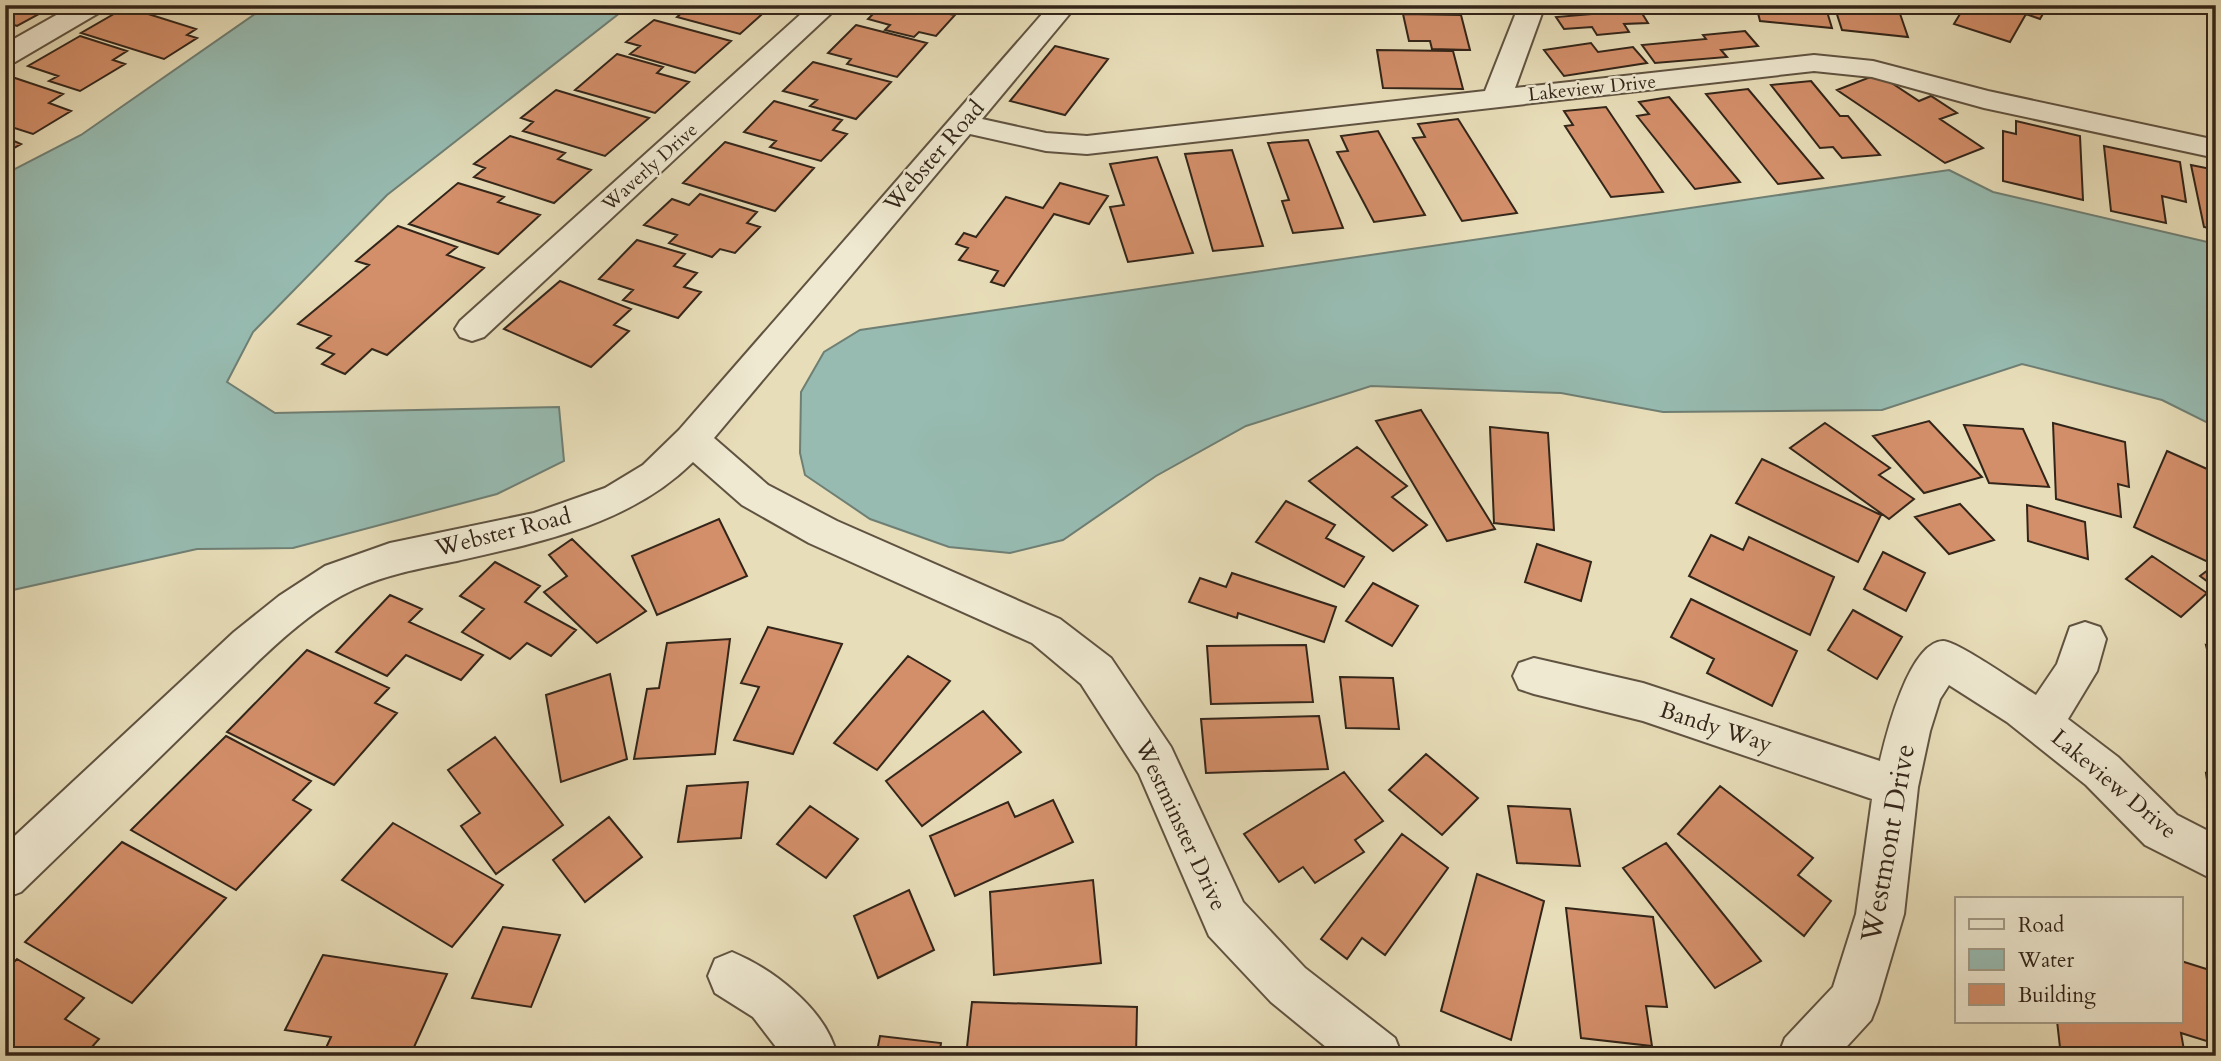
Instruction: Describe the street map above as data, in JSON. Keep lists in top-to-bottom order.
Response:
{
  "streets": {
    "street": [
      "Lakeview Drive",
      "Webster Road",
      "Waverly Drive",
      "Bandy Way",
      "Westminster Drive",
      "Westmont Drive"
    ]
  },
  "crossings": [
    ["Lakeview Drive", "Webster Road"],
    ["Lakeview Drive", "Westmont Drive"],
    ["Webster Road", "Westminster Drive"],
    ["Bandy Way", "Westmont Drive"]
  ],
  "legend": ["Road", "Water", "Building"]
}
